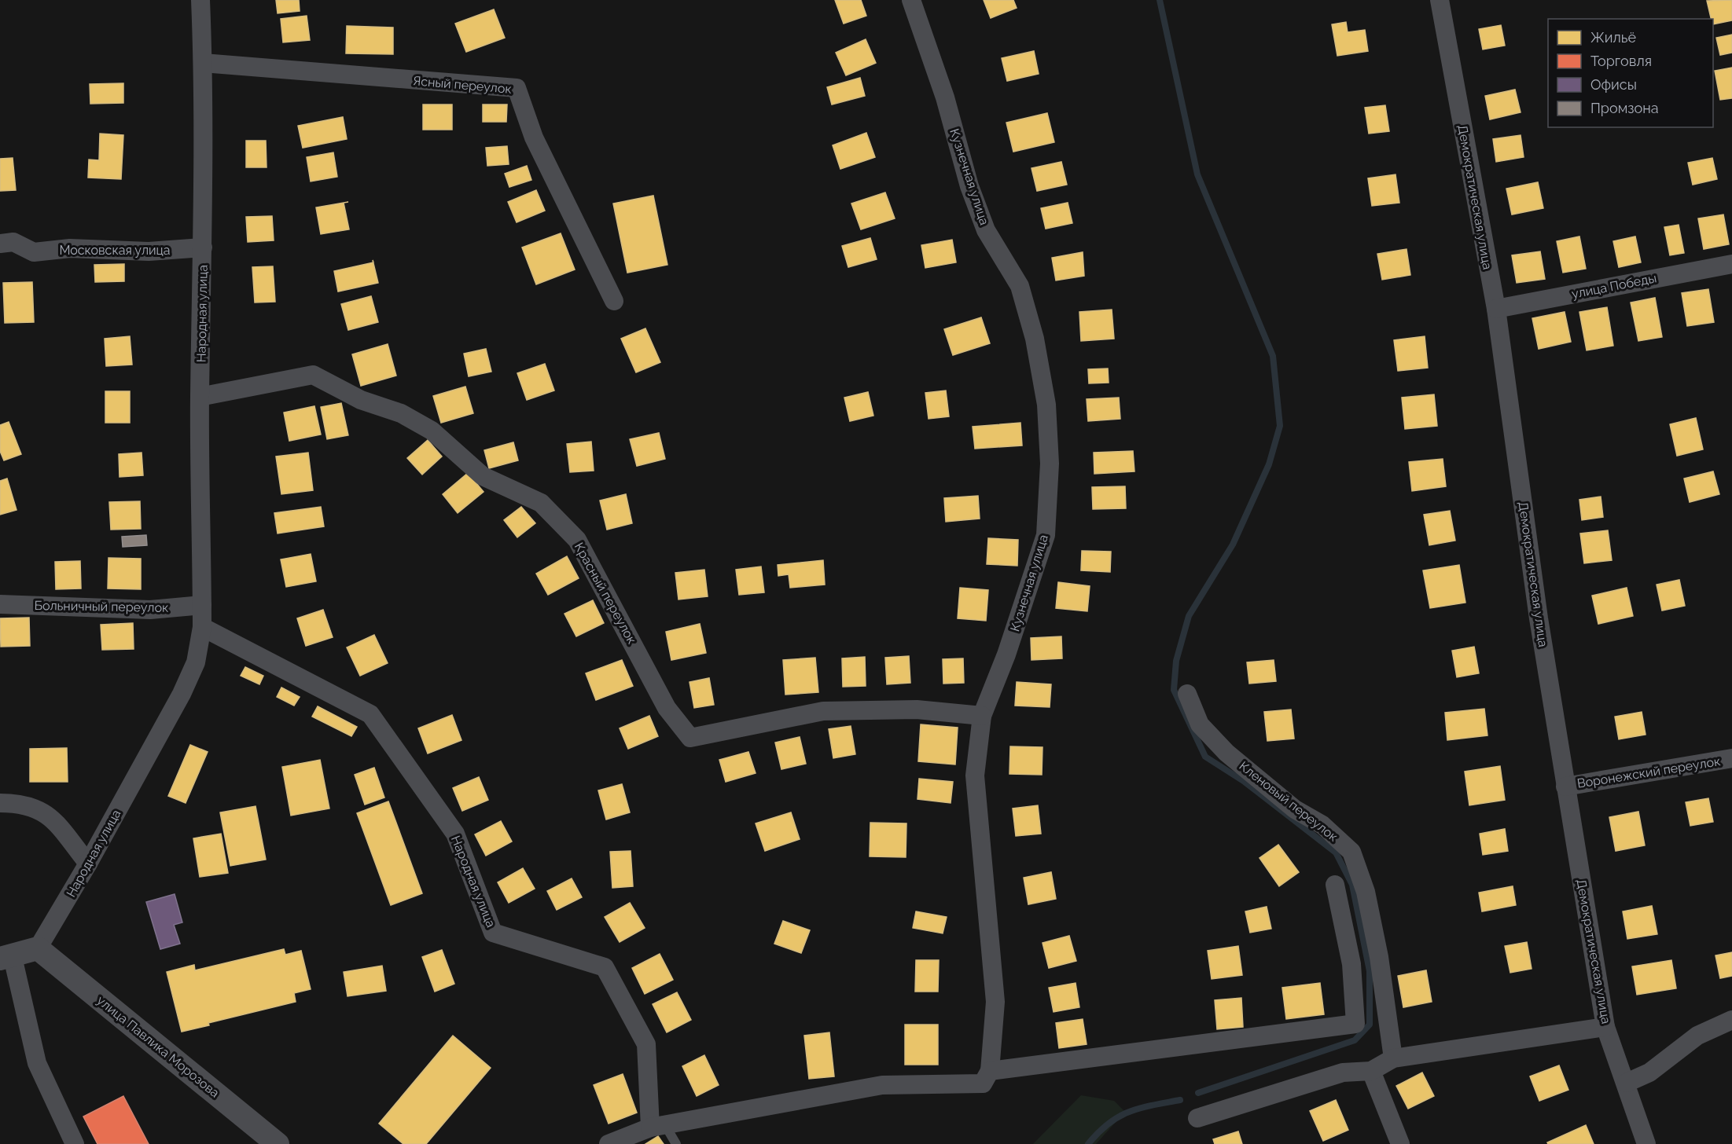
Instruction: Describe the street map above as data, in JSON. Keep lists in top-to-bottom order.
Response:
{
  "streets": {
    "street": [
      "Ясный переулок",
      "Кузнечная улица",
      "Демократическая улица",
      "Московская улица",
      "улица Победы",
      "Народная улица",
      "Красный переулок",
      "Больничный переулок",
      "Воронежский переулок",
      "Кленовый переулок",
      "улица Павлика Морозова"
    ]
  },
  "crossings": [
    ["Ясный переулок", "Народная улица"],
    ["Кузнечная улица", "Красный переулок"],
    ["Демократическая улица", "улица Победы"],
    ["Демократическая улица", "Воронежский переулок"],
    ["Московская улица", "Народная улица"],
    ["Народная улица", "Красный переулок"],
    ["Народная улица", "Больничный переулок"],
    ["Народная улица", "улица Павлика Морозова"]
  ],
  "legend": [
    "Жильё",
    "Торговля",
    "Офисы",
    "Промзона"
  ]
}
